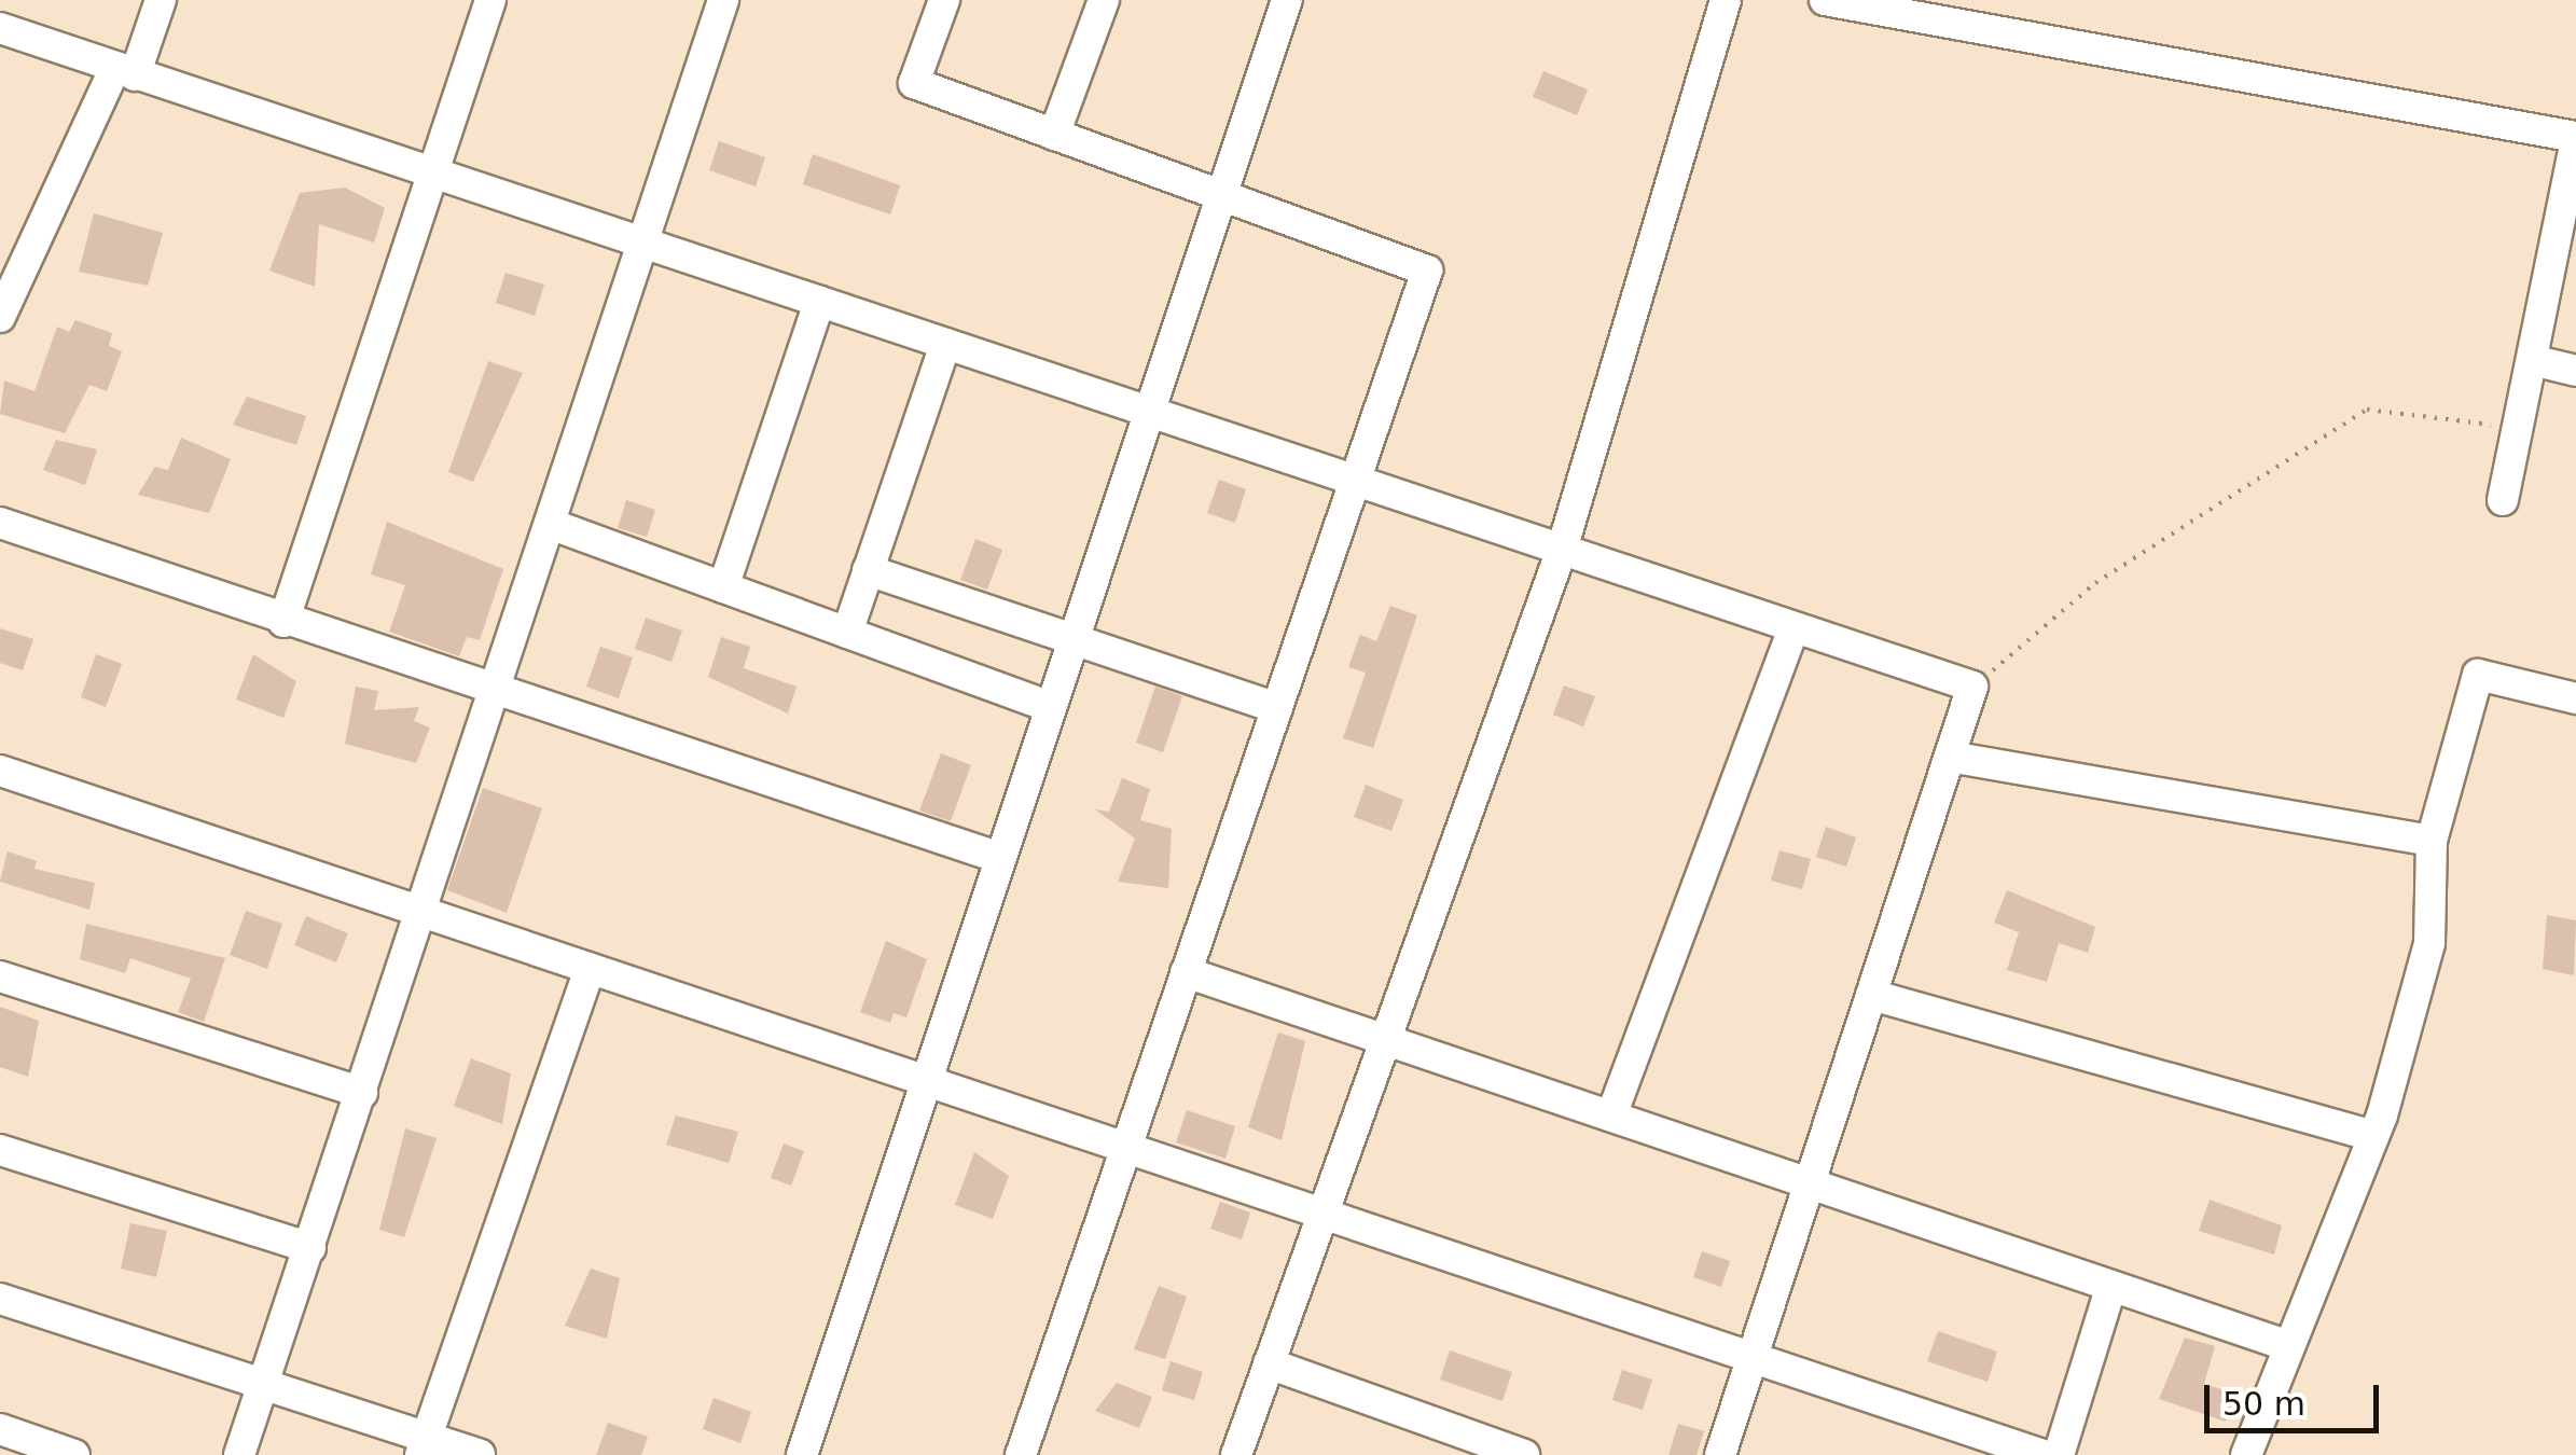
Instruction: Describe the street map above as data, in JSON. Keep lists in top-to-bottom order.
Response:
{
  "scale_bar": "50 m"
}
